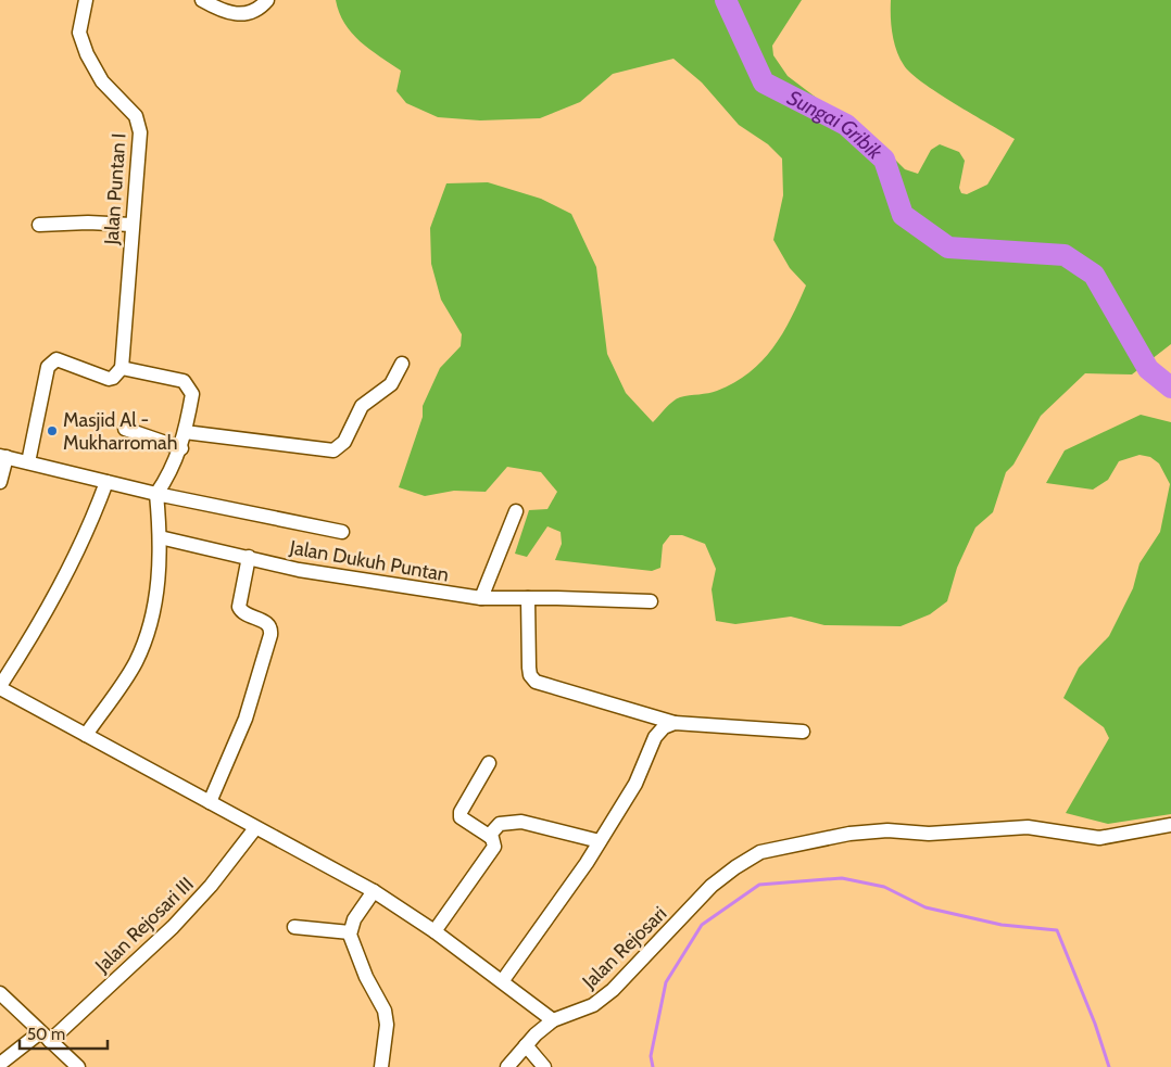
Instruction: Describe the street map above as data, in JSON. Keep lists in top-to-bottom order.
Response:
{
  "streets": {
    "street": [
      "Jalan Puntan I",
      "Jalan Dukuh Puntan",
      "Jalan Rejosari III",
      "Jalan Rejosari"
    ]
  },
  "water": ["Sungai Gribik"],
  "places": ["Masjid Al - Mukharromah"],
  "scale_bar": "50 m"
}
